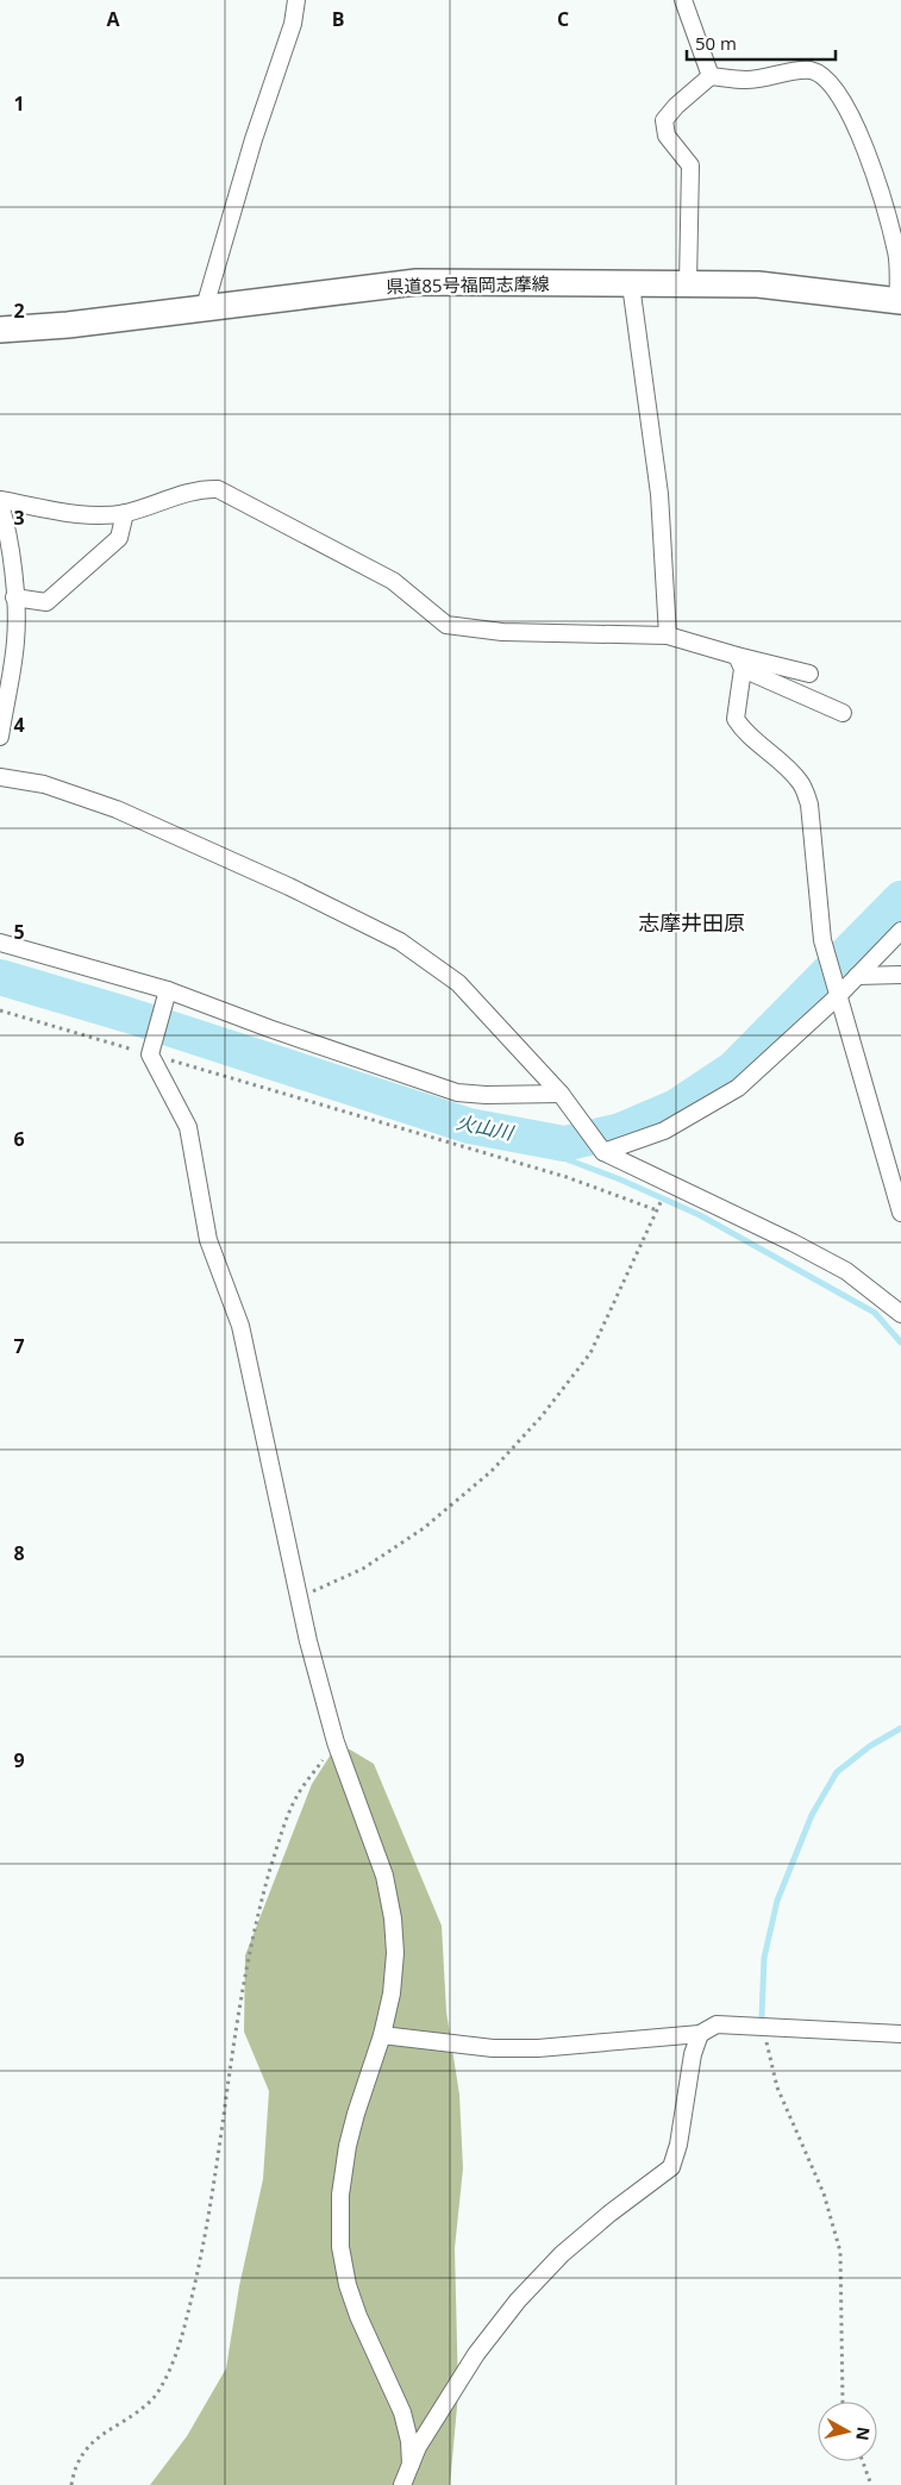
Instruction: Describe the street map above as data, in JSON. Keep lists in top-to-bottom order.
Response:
{
  "streets": {
    "main road": ["県道85号福岡志摩線"]
  },
  "districts": ["志摩井田原"],
  "water": ["火山川"],
  "scale_bar": "50 m",
  "north": "right",
  "grid": {
    "columns": ["A", "B", "C"],
    "rows": [
      "1",
      "2",
      "3",
      "4",
      "5",
      "6",
      "7",
      "8",
      "9"
    ]
  }
}
